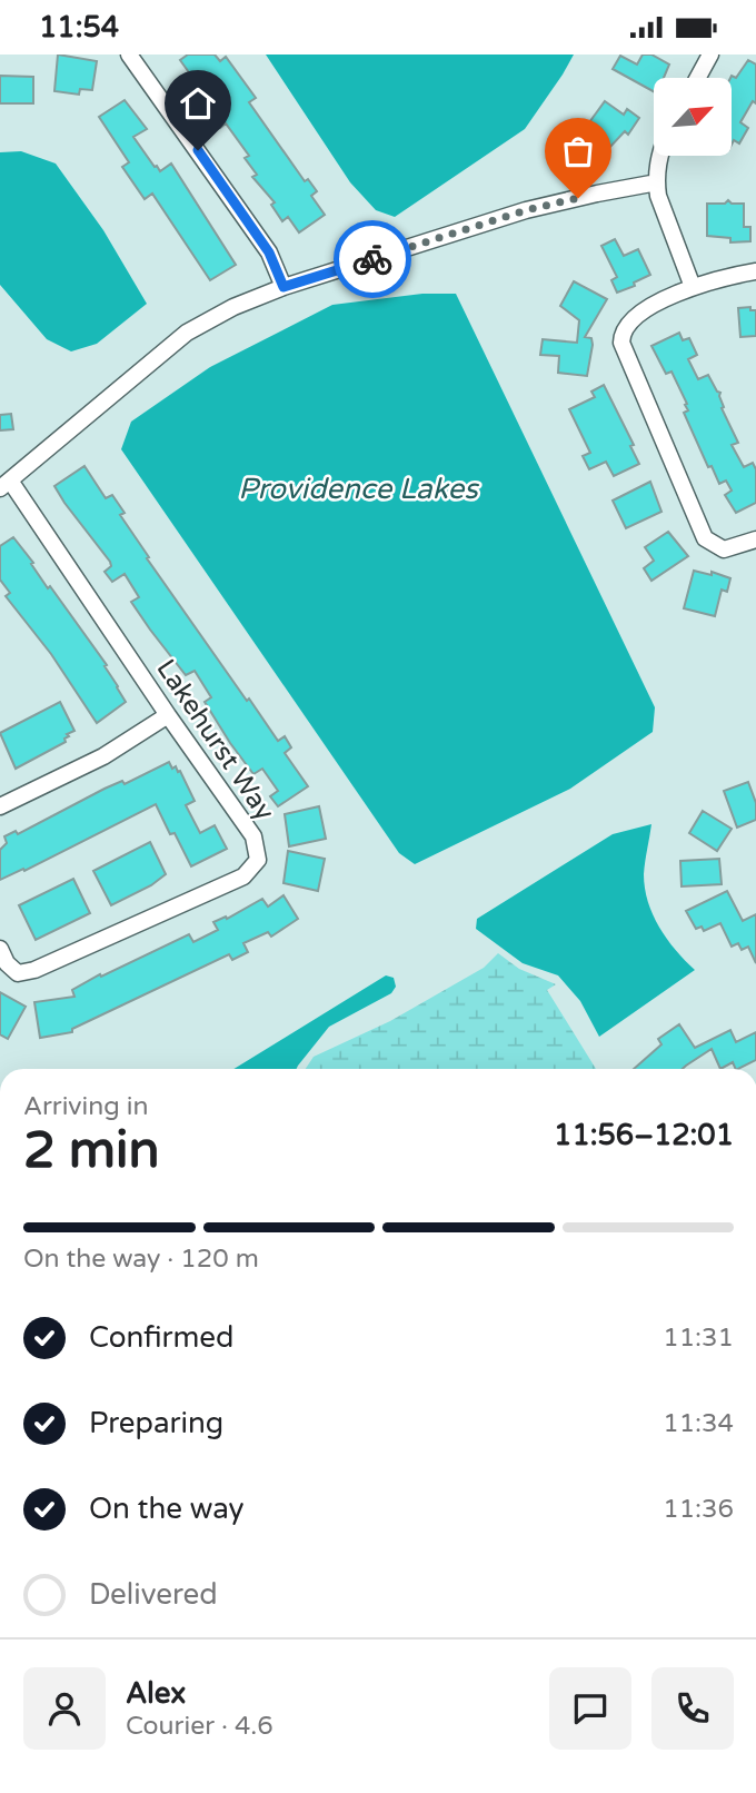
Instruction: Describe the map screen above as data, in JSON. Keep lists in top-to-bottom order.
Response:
{
  "streets": {
    "street": ["Lakehurst Way"]
  },
  "water": ["Providence Lakes"],
  "north": "top right",
  "page": {
    "status": "11:54",
    "heading": ["2 min", "Arriving in", "11:56–12:01"],
    "panel": ["Alex", "Courier · 4.6"],
    "bar": "On the way · 120 m",
    "list": [
      ["Confirmed", "11:31"],
      ["Preparing", "11:34"],
      ["On the way", "11:36"],
      "Delivered"
    ]
  }
}
